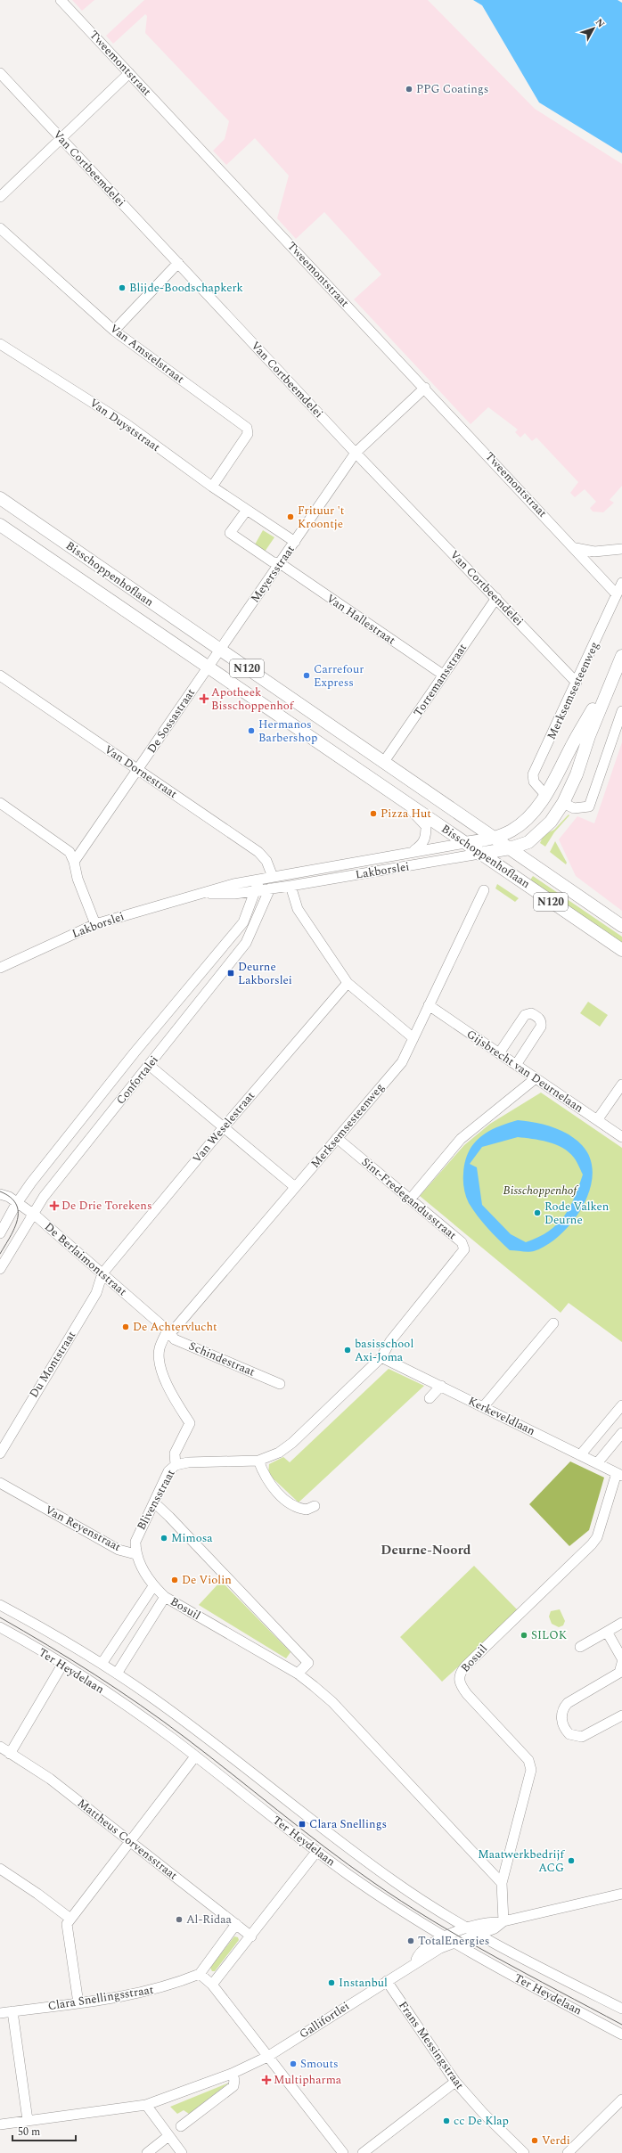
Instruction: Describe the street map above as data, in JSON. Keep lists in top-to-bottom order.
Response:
{
  "streets": {
    "main road": [
      "Bisschoppenhoflaan",
      "N120",
      "Merksemsesteenweg",
      "Lakborslei"
    ],
    "street": [
      "Tweemontstraat",
      "Van Cortbeemdelei",
      "Van Amstelstraat",
      "Van Duyststraat",
      "Meyersstraat",
      "Van Hallestraat",
      "Torremansstraat",
      "De Sossastraat",
      "Van Dornestraat",
      "Gijsbrecht van Deurnelaan",
      "Confortalei",
      "Van Weselestraat",
      "Sint-Fredegandusstraat",
      "De Berlaimontstraat",
      "Schindestraat",
      "Du Montstraat",
      "Kerkeveldlaan",
      "Blivensstraat",
      "Van Reyenstraat",
      "Bosuil",
      "Ter Heydelaan",
      "Mattheus Corvensstraat",
      "Clara Snellingsstraat",
      "Gallifortlei",
      "Frans Messingstraat"
    ]
  },
  "crossings": [
    ["Tweemontstraat", "Meyersstraat"],
    ["Tweemontstraat", "Merksemsesteenweg"],
    ["Van Cortbeemdelei", "Meyersstraat"],
    ["Van Cortbeemdelei", "Torremansstraat"],
    ["Van Cortbeemdelei", "Merksemsesteenweg"],
    ["Van Amstelstraat", "Van Duyststraat"],
    ["Van Duyststraat", "Meyersstraat"],
    ["Bisschoppenhoflaan", "Meyersstraat"],
    ["Bisschoppenhoflaan", "Torremansstraat"],
    ["Bisschoppenhoflaan", "Merksemsesteenweg"],
    ["Bisschoppenhoflaan", "De Sossastraat"],
    ["Bisschoppenhoflaan", "Lakborslei"],
    ["Meyersstraat", "Van Hallestraat"],
    ["Van Hallestraat", "Torremansstraat"],
    ["Merksemsesteenweg", "Lakborslei"],
    ["Merksemsesteenweg", "Gijsbrecht van Deurnelaan"],
    ["Merksemsesteenweg", "Sint-Fredegandusstraat"],
    ["Merksemsesteenweg", "De Berlaimontstraat"],
    ["Merksemsesteenweg", "Schindestraat"],
    ["Merksemsesteenweg", "Blivensstraat"],
    ["De Sossastraat", "Van Dornestraat"],
    ["Van Dornestraat", "Lakborslei"],
    ["Lakborslei", "Confortalei"],
    ["Confortalei", "De Berlaimontstraat"],
    ["Van Weselestraat", "De Berlaimontstraat"],
    ["Van Weselestraat", "Du Montstraat"],
    ["Sint-Fredegandusstraat", "Kerkeveldlaan"],
    ["Sint-Fredegandusstraat", "Blivensstraat"],
    ["De Berlaimontstraat", "Schindestraat"],
    ["De Berlaimontstraat", "Du Montstraat"],
    ["De Berlaimontstraat", "Blivensstraat"],
    ["Schindestraat", "Blivensstraat"],
    ["Kerkeveldlaan", "Bosuil"],
    ["Blivensstraat", "Van Reyenstraat"],
    ["Bosuil", "Gallifortlei"],
    ["Ter Heydelaan", "Gallifortlei"],
    ["Gallifortlei", "Frans Messingstraat"]
  ],
  "districts": ["Deurne-Noord"],
  "parks": ["Bisschoppenhof"],
  "places": {
    "other": [
      "PPG Coatings",
      "Blijde-Boodschapkerk",
      "Frituur 't Kroontje",
      "Carrefour Express",
      "Hermanos Barbershop",
      "Pizza Hut",
      "Rode Valken Deurne",
      "De Achtervlucht",
      "basisschool Axi-Joma",
      "Mimosa",
      "De Violin",
      "SILOK",
      "Maatwerkbedrijf ACG",
      "Al-Ridaa",
      "TotalEnergies",
      "Instanbul",
      "Smouts",
      "cc De Klap",
      "Verdi"
    ],
    "health": ["Apotheek Bisschoppenhof", "De Drie Torekens", "Multipharma"],
    "transit": ["Deurne Lakborslei", "Clara Snellings"]
  },
  "scale_bar": "50 m",
  "north": "top right"
}
